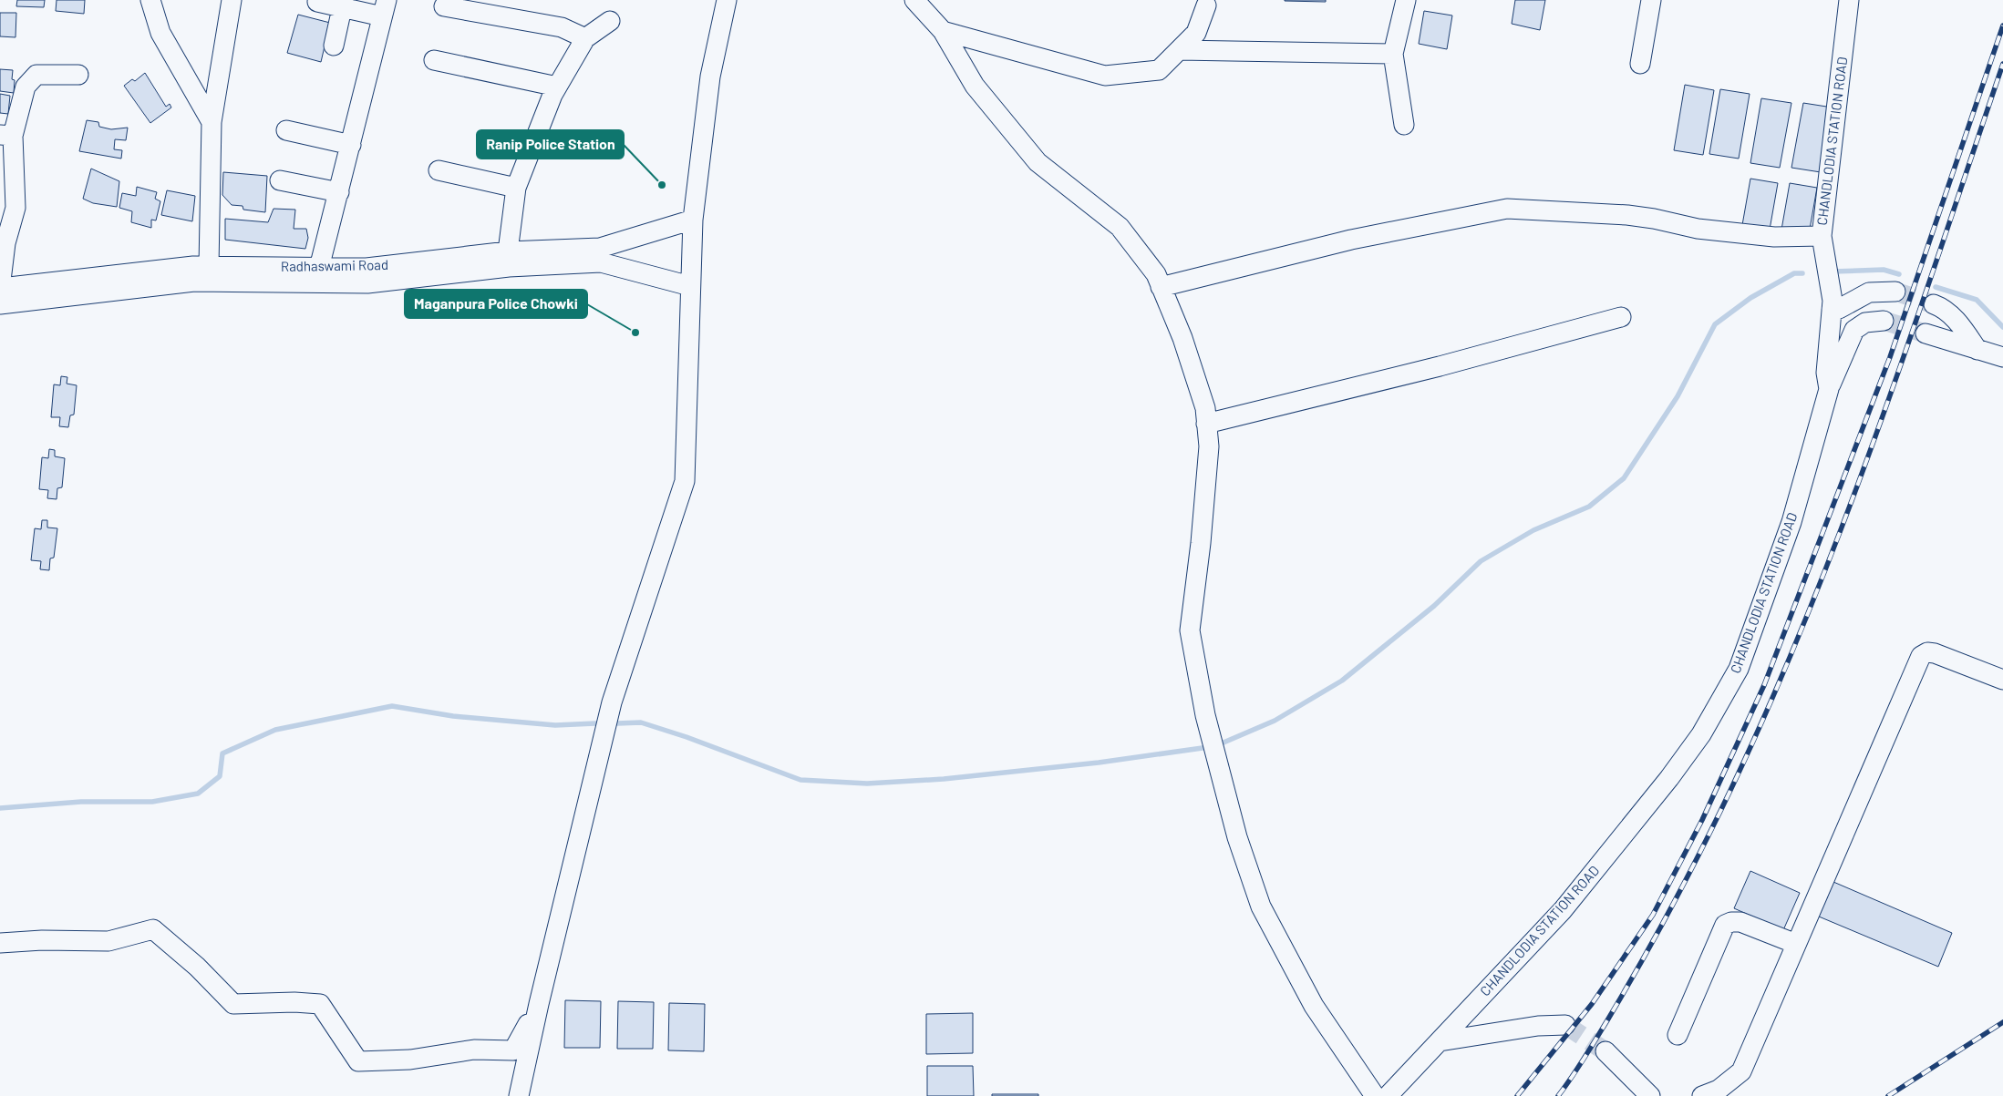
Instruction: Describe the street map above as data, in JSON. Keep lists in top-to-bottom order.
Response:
{
  "streets": {
    "street": ["CHANDLODIA STATION ROAD", "Radhaswami Road"]
  },
  "places": ["Ranip Police Station", "Maganpura Police Chowki"]
}
